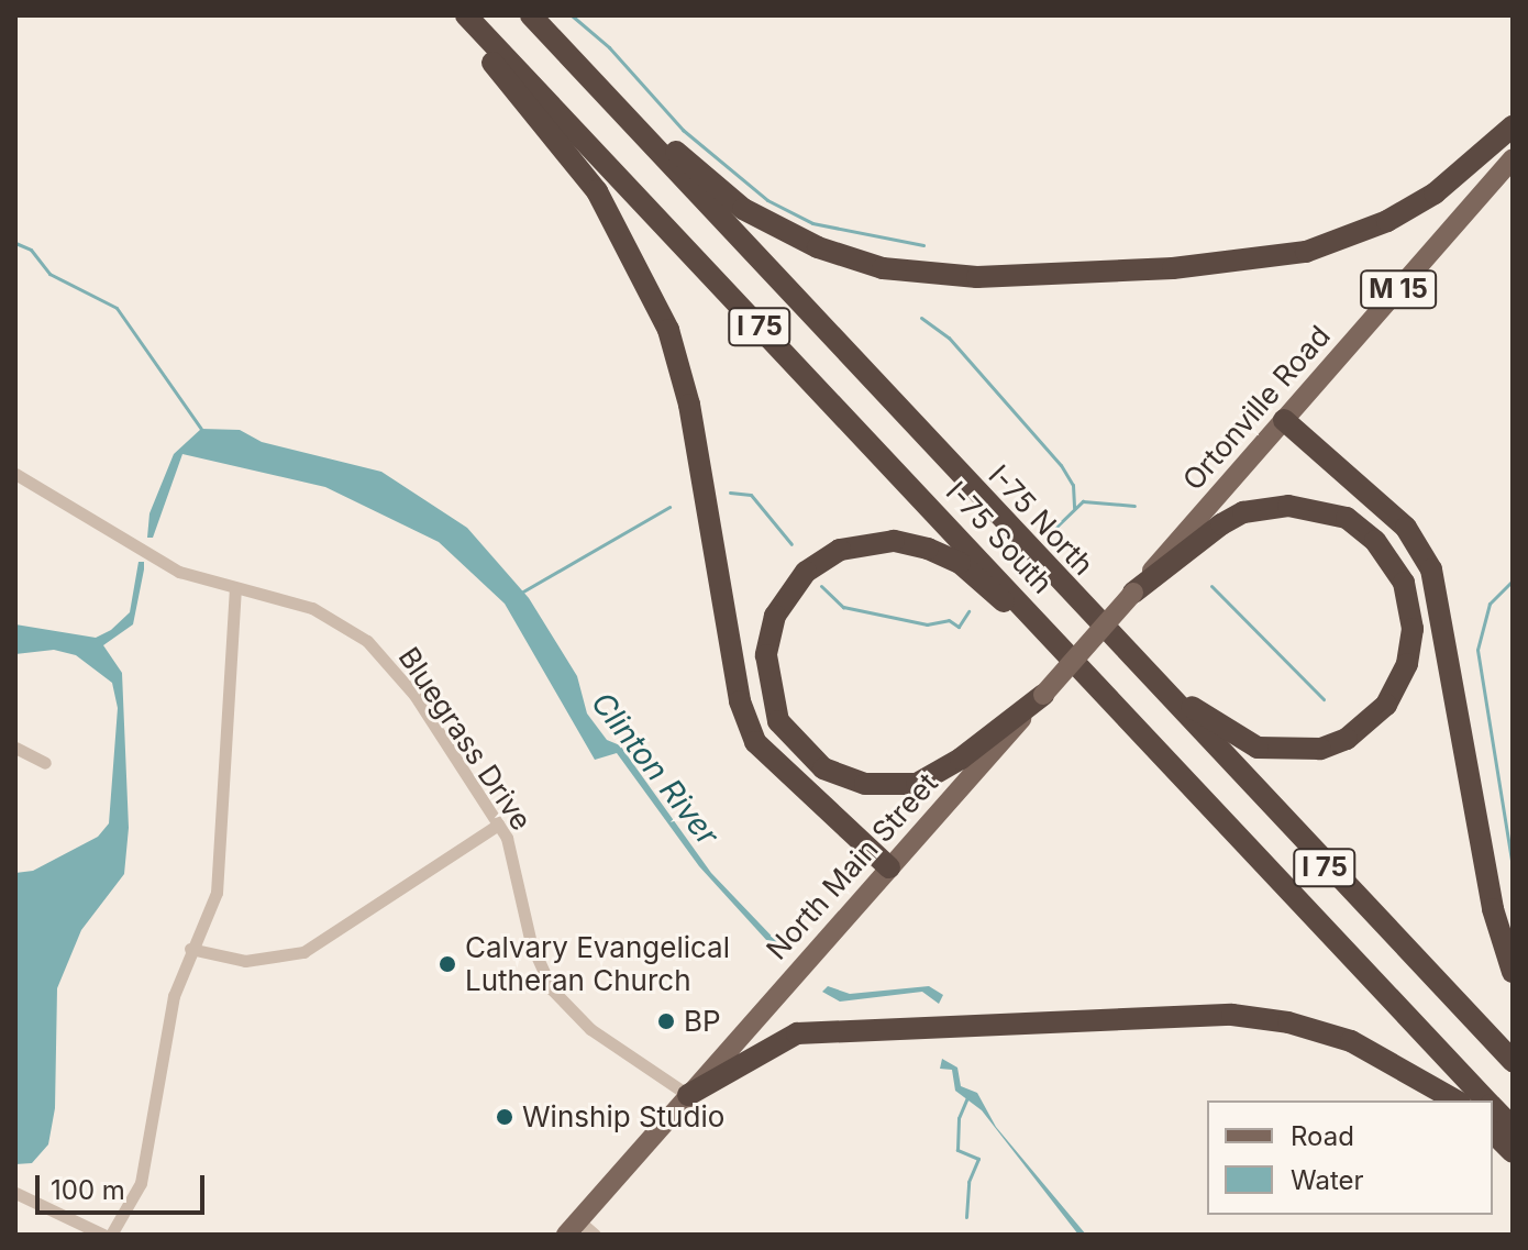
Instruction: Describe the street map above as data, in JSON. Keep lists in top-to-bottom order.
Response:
{
  "streets": {
    "highway": ["I 75", "I-75 North", "I-75 South"],
    "main road": ["M 15", "Ortonville Road", "North Main Street"],
    "street": ["Bluegrass Drive"]
  },
  "crossings": [
    ["Ortonville Road", "North Main Street"],
    ["Bluegrass Drive", "North Main Street"]
  ],
  "water": ["Clinton River"],
  "places": ["Calvary Evangelical Lutheran Church", "BP", "Winship Studio"],
  "legend": ["Road", "Water"],
  "scale_bar": "100 m"
}
